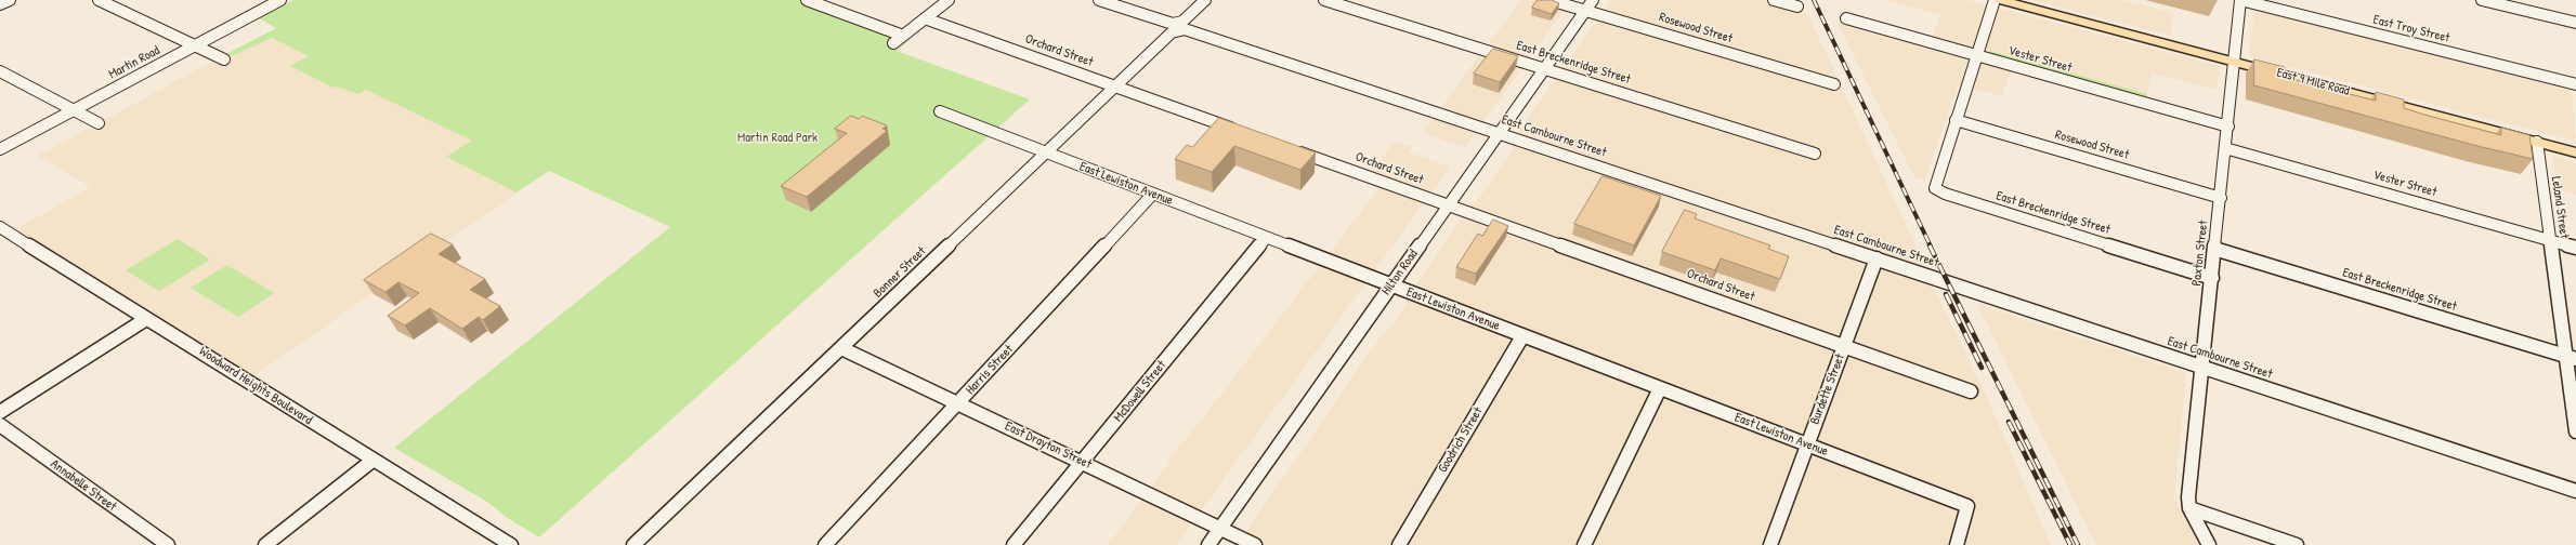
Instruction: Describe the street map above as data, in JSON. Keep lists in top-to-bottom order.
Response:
{
  "streets": {
    "main road": ["East 9 Mile Road"],
    "street": [
      "Rosewood Street",
      "East Troy Street",
      "Orchard Street",
      "Vester Street",
      "Martin Road",
      "East Breckenridge Street",
      "East Cambourne Street",
      "East Lewiston Avenue",
      "Leland Street",
      "Paxton Street",
      "Bonner Street",
      "Hilton Road",
      "Harris Street",
      "Woodward Heights Boulevard",
      "Burdette Street",
      "McDowell Street",
      "Goodrich Street",
      "East Drayton Street",
      "Annabelle Street"
    ]
  },
  "crossings": [
    ["Rosewood Street", "East Breckenridge Street"],
    ["Rosewood Street", "Paxton Street"],
    ["Rosewood Street", "Hilton Road"],
    ["East Troy Street", "Paxton Street"],
    ["Orchard Street", "Bonner Street"],
    ["Orchard Street", "Hilton Road"],
    ["Orchard Street", "Burdette Street"],
    ["Vester Street", "Leland Street"],
    ["Vester Street", "Paxton Street"],
    ["East Breckenridge Street", "Leland Street"],
    ["East Breckenridge Street", "Paxton Street"],
    ["East Breckenridge Street", "Hilton Road"],
    ["East 9 Mile Road", "Leland Street"],
    ["East 9 Mile Road", "Paxton Street"],
    ["East Cambourne Street", "Paxton Street"],
    ["East Cambourne Street", "Bonner Street"],
    ["East Cambourne Street", "Hilton Road"],
    ["East Cambourne Street", "Burdette Street"],
    ["East Lewiston Avenue", "Bonner Street"],
    ["East Lewiston Avenue", "Hilton Road"],
    ["East Lewiston Avenue", "Harris Street"],
    ["East Lewiston Avenue", "Burdette Street"],
    ["East Lewiston Avenue", "McDowell Street"],
    ["East Lewiston Avenue", "Goodrich Street"],
    ["Bonner Street", "East Drayton Street"],
    ["Hilton Road", "East Drayton Street"],
    ["Harris Street", "East Drayton Street"],
    ["McDowell Street", "East Drayton Street"]
  ],
  "parks": ["Martin Road Park"]
}
